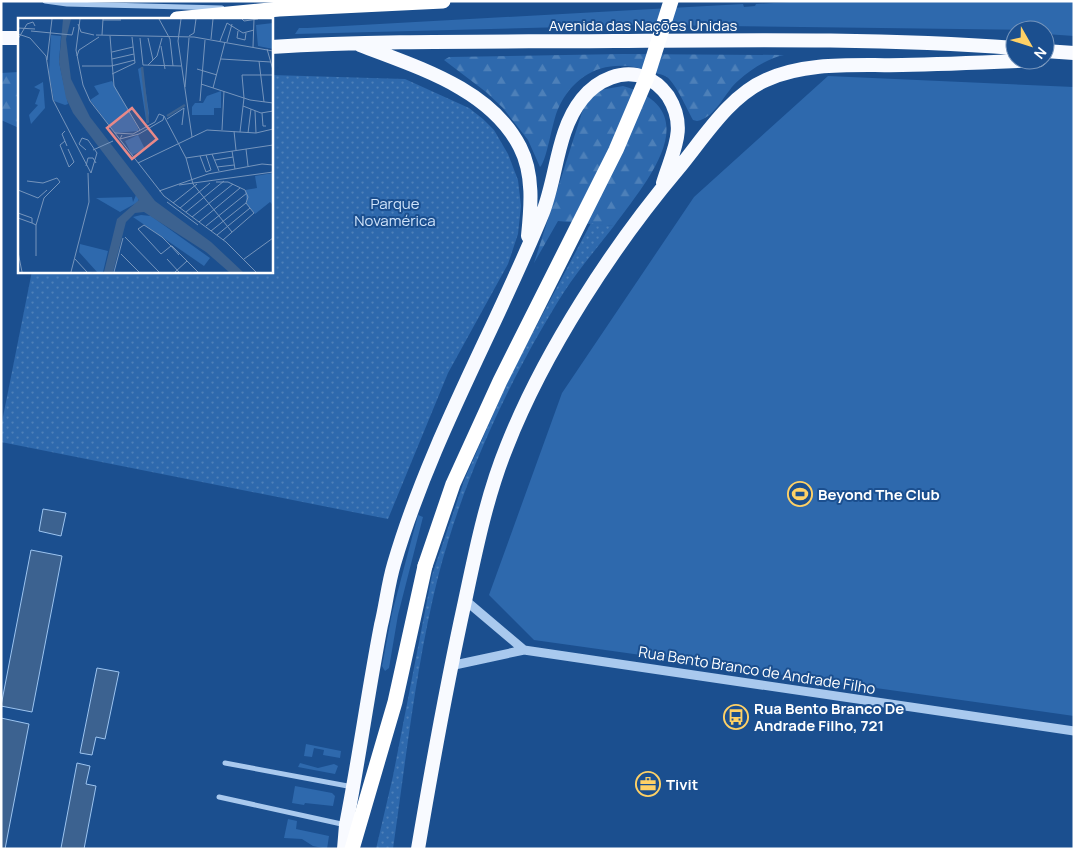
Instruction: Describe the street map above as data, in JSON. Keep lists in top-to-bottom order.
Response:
{
  "streets": {
    "highway": ["Avenida das Nações Unidas"],
    "street": ["Rua Bento Branco de Andrade Filho"]
  },
  "parks": ["Parque Novamérica"],
  "places": {
    "sports": ["Beyond The Club"],
    "bus stop": ["Rua Bento Branco De Andrade Filho, 721"],
    "office": ["Tivit"]
  },
  "north": "bottom right"
}
